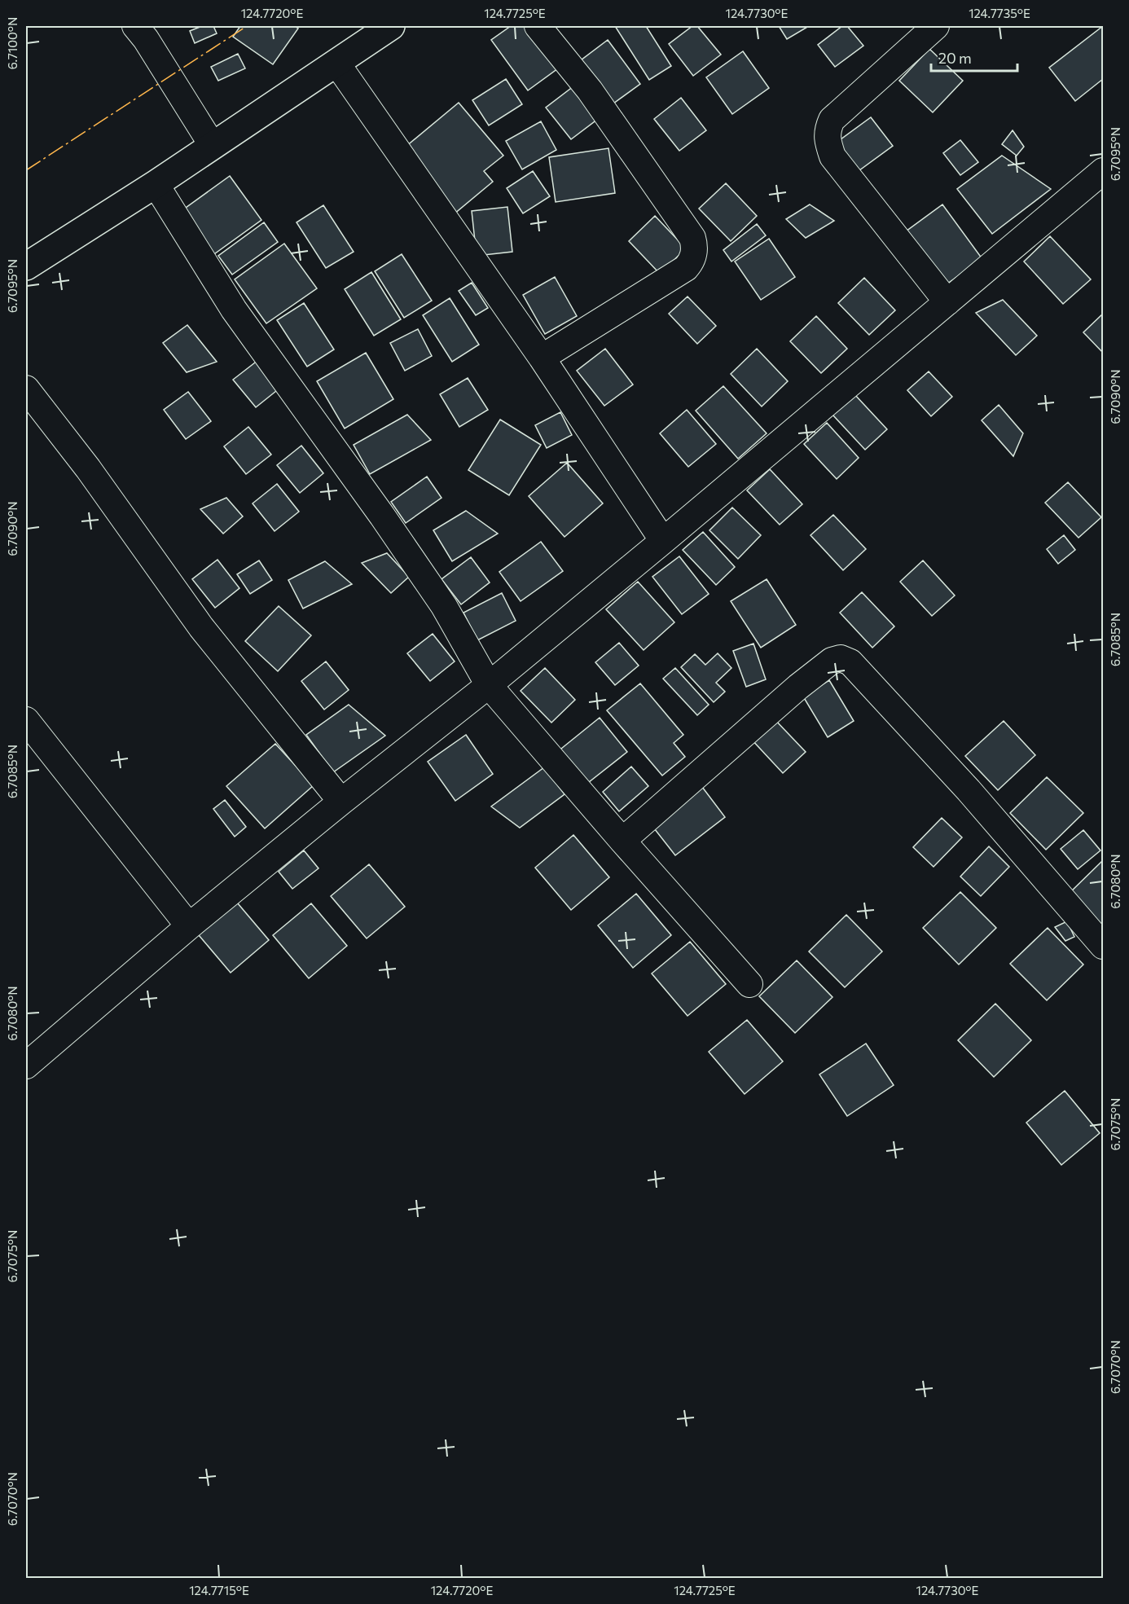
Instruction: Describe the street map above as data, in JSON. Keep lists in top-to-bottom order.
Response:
{
  "scale_bar": "20 m",
  "coordinates": [
    "124.7720°E",
    "124.7725°E",
    "124.7730°E",
    "124.7735°E",
    "6.7100°N",
    "6.7095°N",
    "6.7090°N",
    "6.7085°N",
    "6.7080°N",
    "6.7075°N",
    "6.7070°N",
    "124.7715°E"
  ]
}
